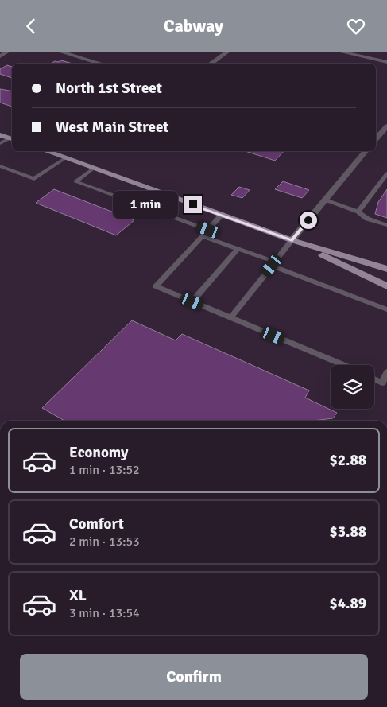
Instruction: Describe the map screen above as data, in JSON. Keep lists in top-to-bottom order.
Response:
{
  "page": {
    "header": "Cabway",
    "banner": ["North 1st Street", "West Main Street"],
    "bubble": "1 min",
    "list": [
      {
        "name": "Economy",
        "note": "1 min · 13:52",
        "value": "$2.88"
      },
      {
        "name": "Comfort",
        "note": "2 min · 13:53",
        "value": "$3.88"
      },
      {
        "name": "XL",
        "note": "3 min · 13:54",
        "value": "$4.89"
      }
    ],
    "buttons": "Confirm"
  }
}
